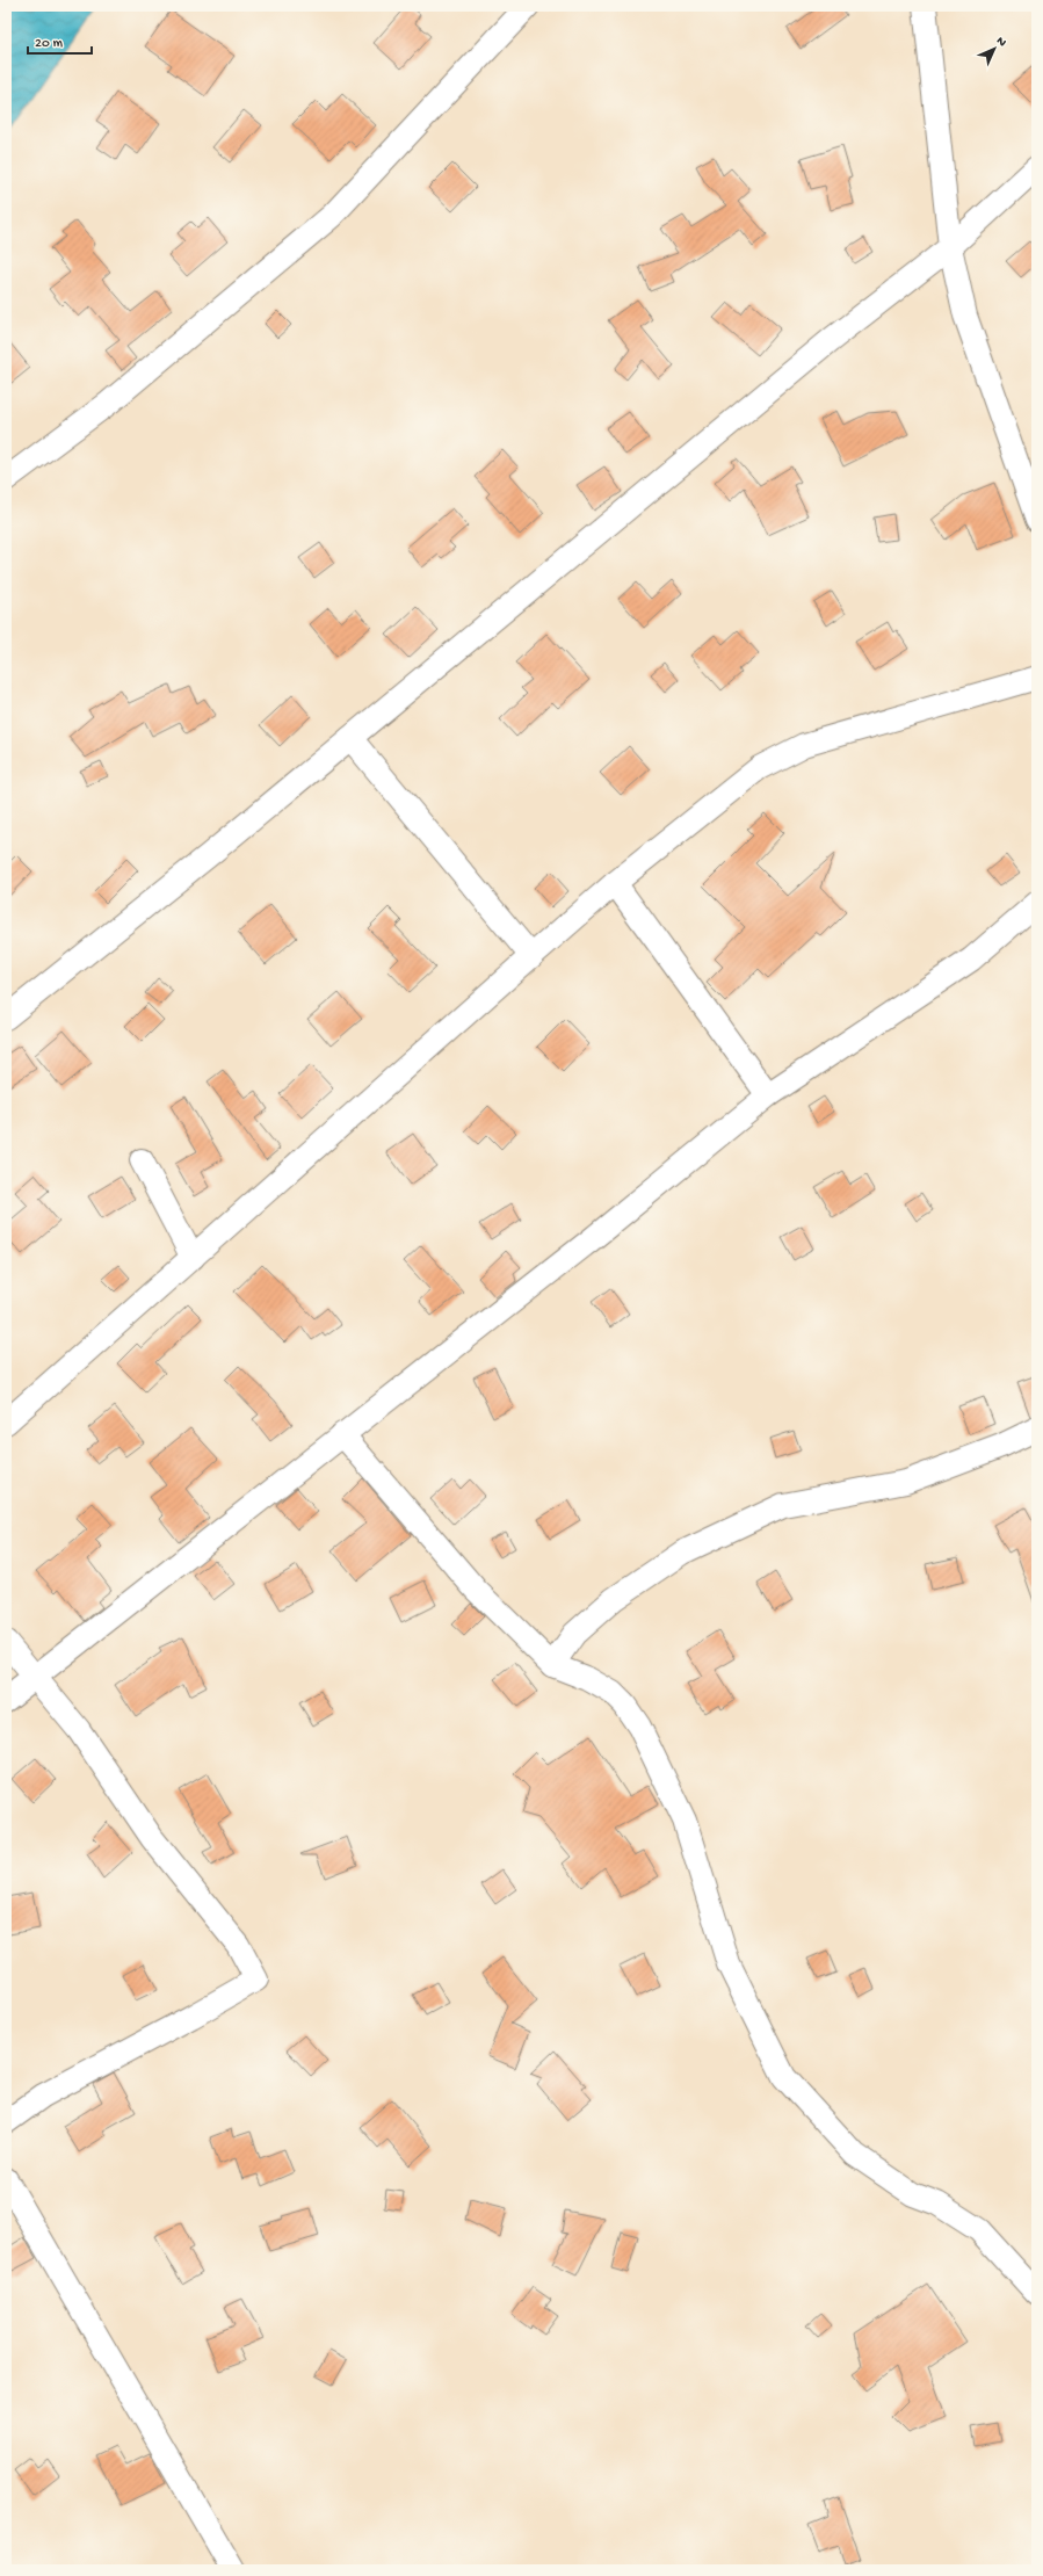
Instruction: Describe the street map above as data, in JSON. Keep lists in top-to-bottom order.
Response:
{
  "scale_bar": "20 m",
  "north": "top right"
}
